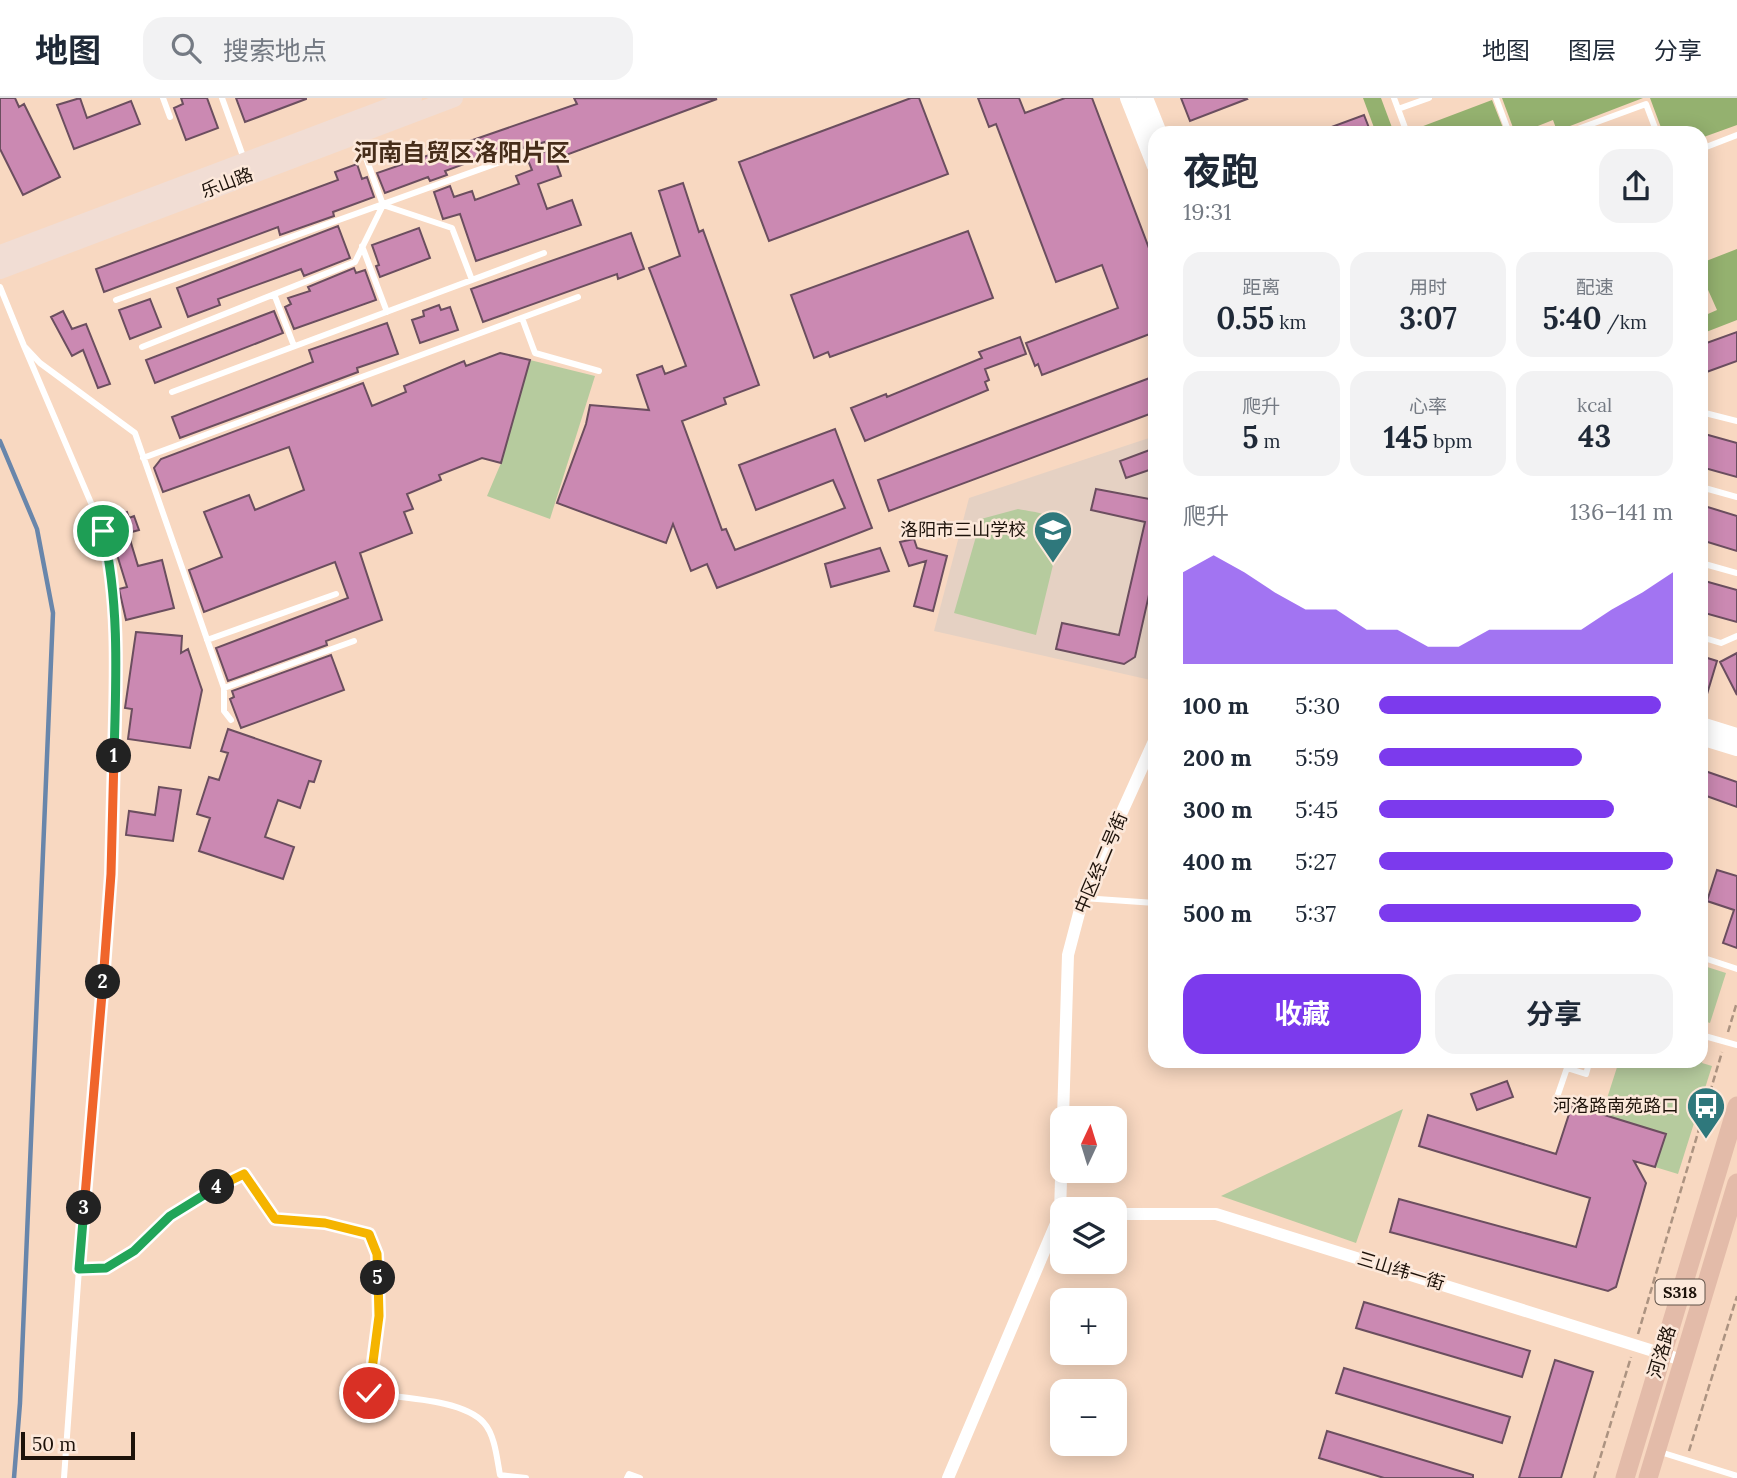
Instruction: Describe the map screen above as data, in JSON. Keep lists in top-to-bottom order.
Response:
{
  "streets": {
    "main road": ["乐山路", "S318", "河洛路"],
    "street": ["中区经二号街", "三山纬一街"]
  },
  "crossings": [
    ["三山纬一街", "河洛路"]
  ],
  "districts": ["河南自贸区洛阳片区"],
  "places": {
    "school or university": ["洛阳市三山学校"],
    "bus stop": ["河洛路南苑路口"]
  },
  "scale_bar": "50 m",
  "north": "top",
  "page": {
    "header": "地图",
    "search": "搜索地点",
    "nav": ["地图", "图层", "分享"],
    "heading": ["夜跑", "19:31"],
    "stats": [
      ["距离", "0.55 km"],
      ["用时", "3:07"],
      ["配速", "5:40 /km"],
      ["爬升", "5 m"],
      ["心率", "145 bpm"],
      ["kcal", "43"]
    ],
    "chart": ["爬升", "136–141 m"],
    "list": [
      {
        "name": "100 m",
        "note": "5:30"
      },
      {
        "name": "200 m",
        "note": "5:59"
      },
      {
        "name": "300 m",
        "note": "5:45"
      },
      {
        "name": "400 m",
        "note": "5:27"
      },
      {
        "name": "500 m",
        "note": "5:37"
      }
    ],
    "pins": [
      "1",
      "2",
      "4",
      "3",
      "5"
    ],
    "buttons": ["收藏", "分享"],
    "map_buttons": ["+", "−"],
    "scale": "50 m"
  }
}
